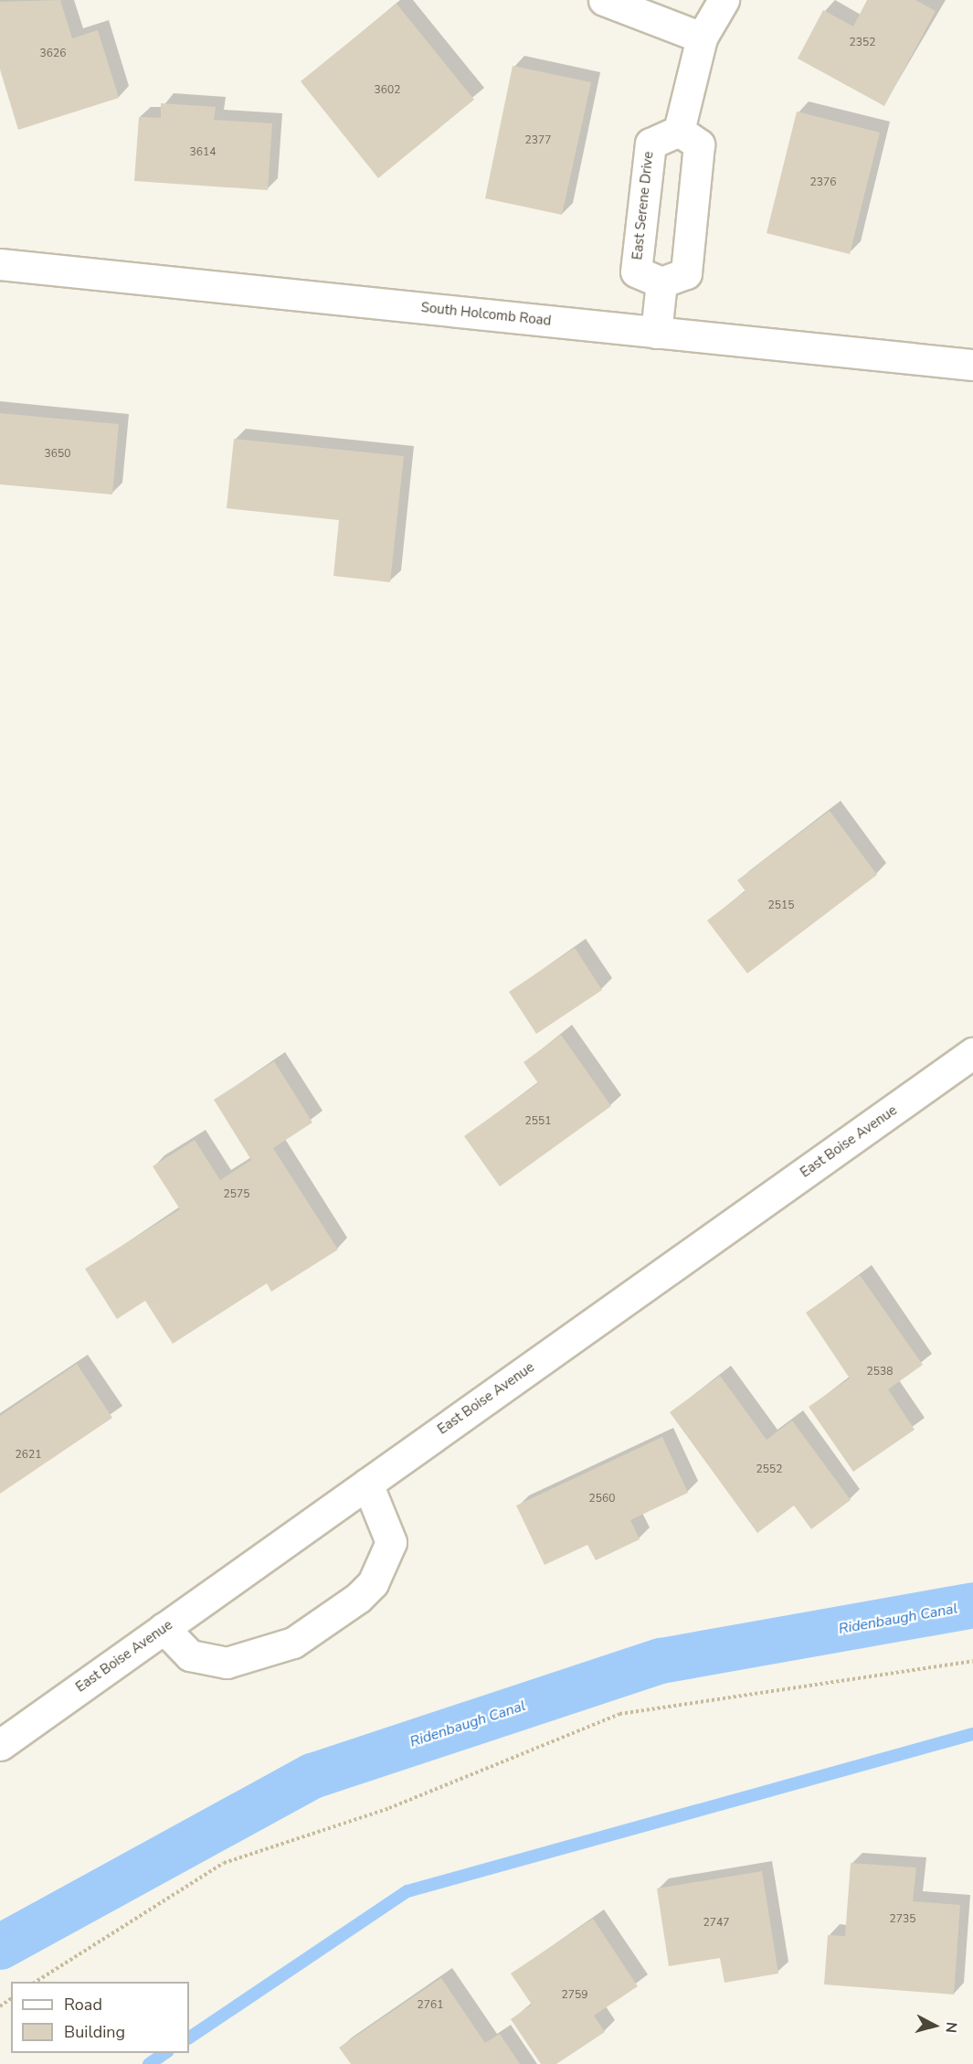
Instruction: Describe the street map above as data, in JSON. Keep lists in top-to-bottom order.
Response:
{
  "streets": {
    "street": ["East Serene Drive", "South Holcomb Road", "East Boise Avenue"]
  },
  "water": ["Ridenbaugh Canal"],
  "house_numbers": [
    "2352",
    "3626",
    "3602",
    "2377",
    "3614",
    "2376",
    "3650",
    "2515",
    "2551",
    "2575",
    "2538",
    "2621",
    "2552",
    "2560",
    "2735",
    "2747",
    "2759",
    "2761"
  ],
  "legend": ["Road", "Building"],
  "north": "right"
}
